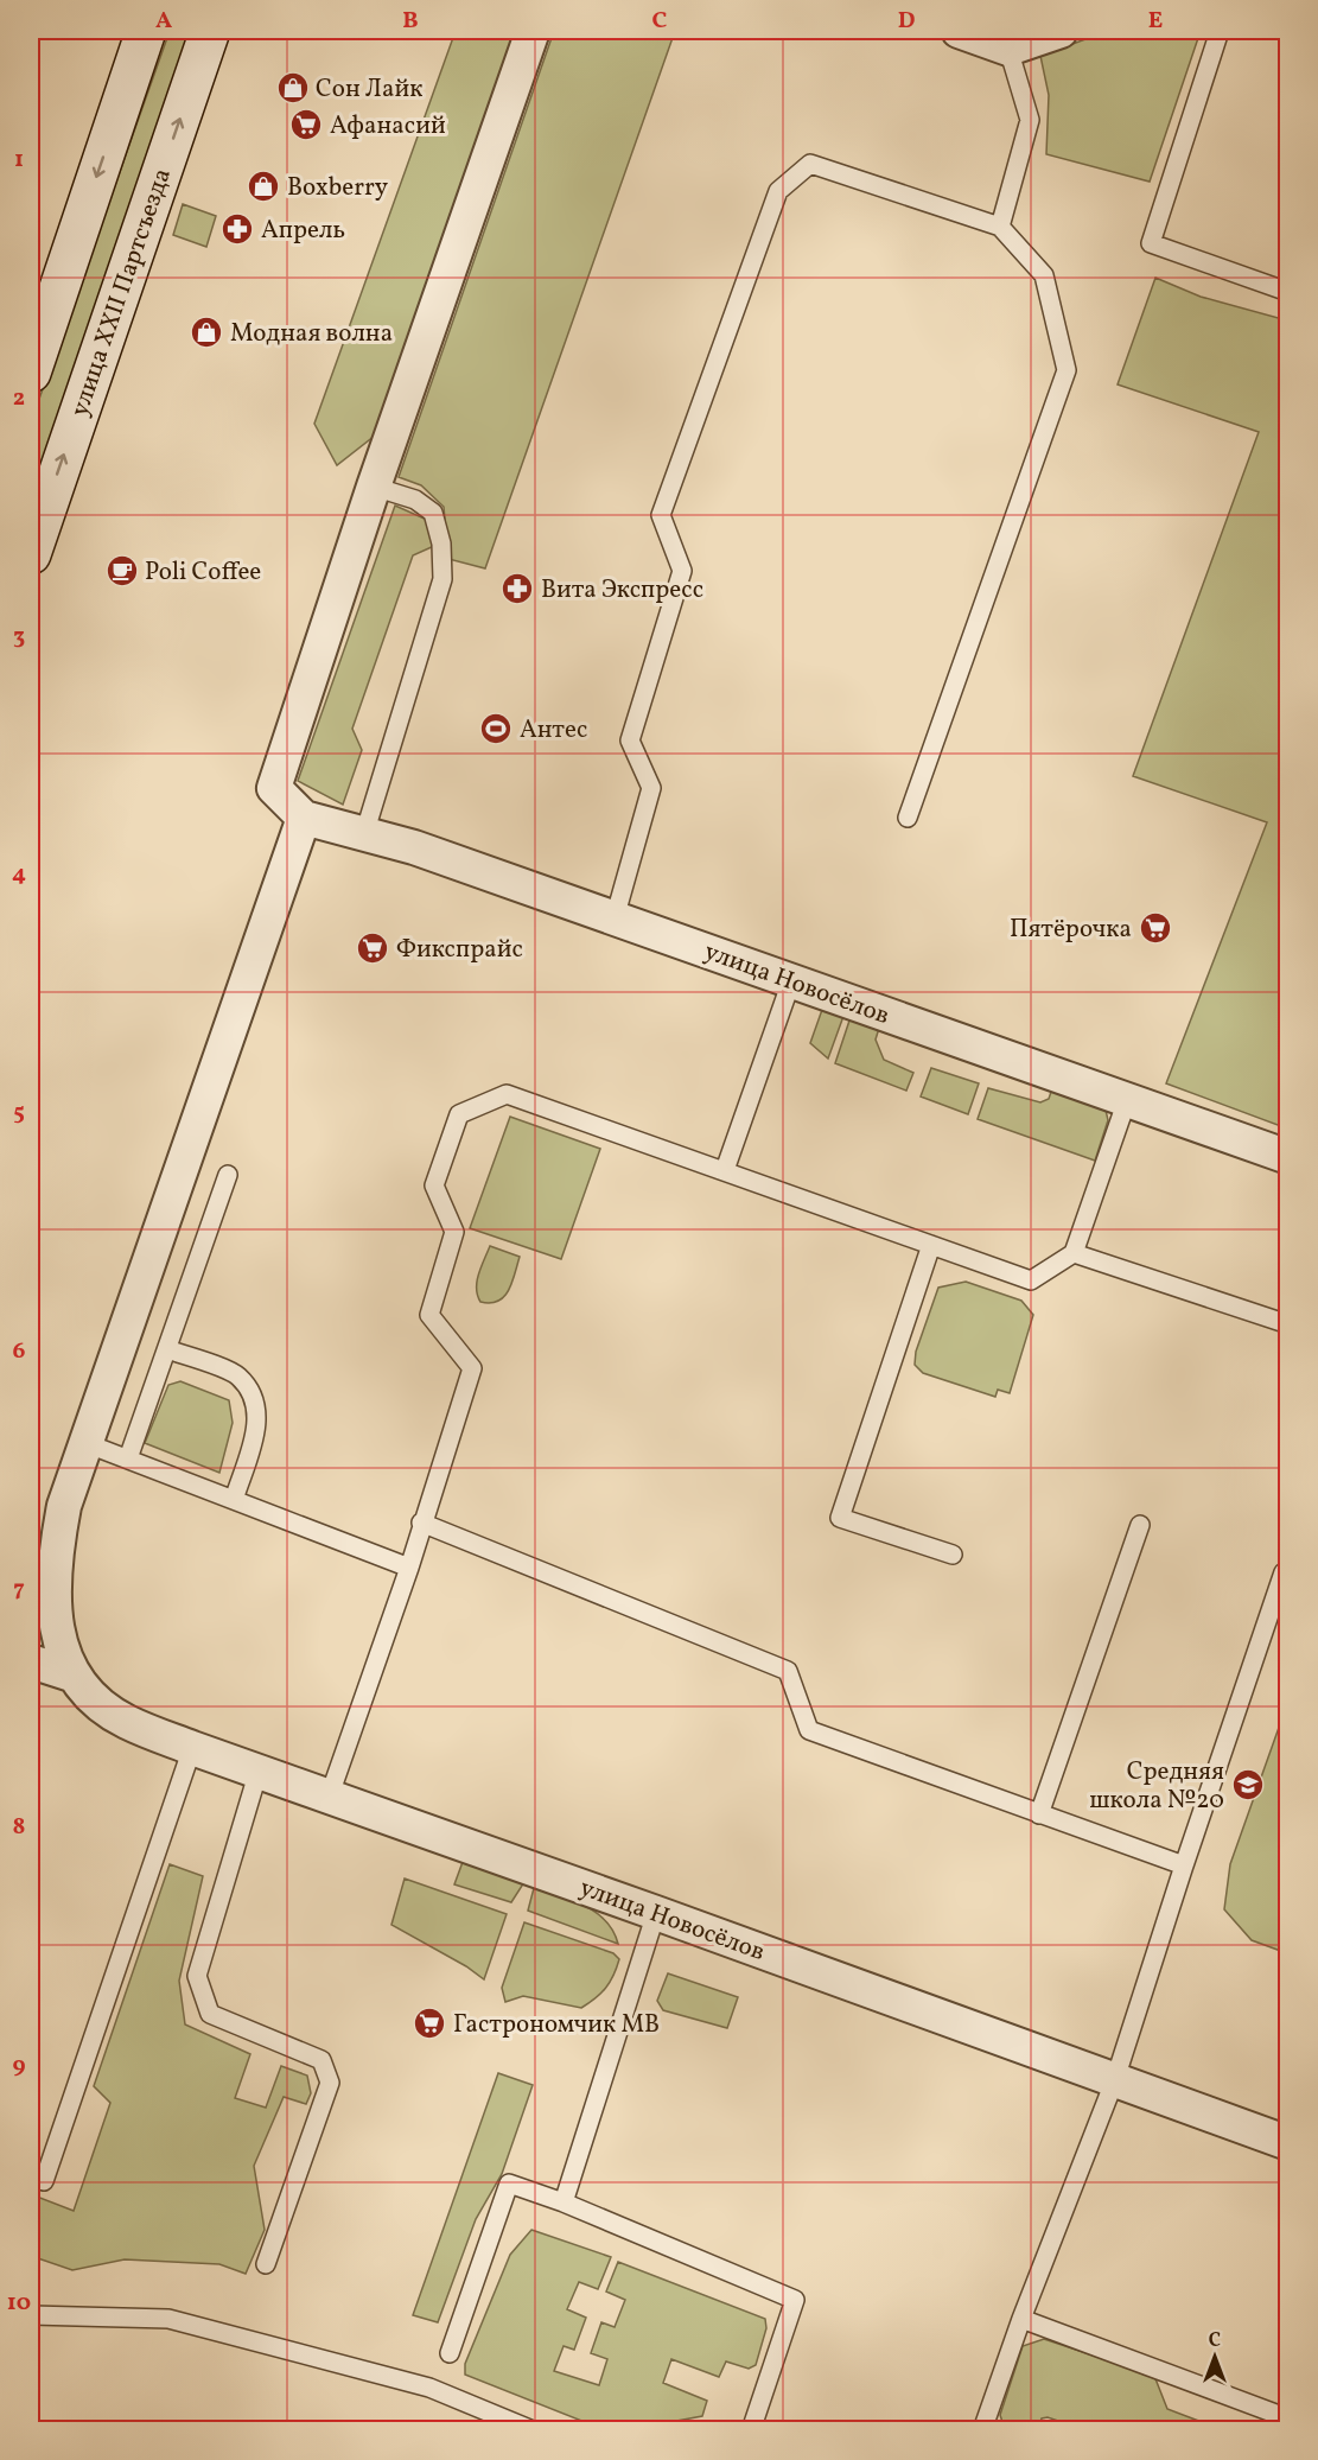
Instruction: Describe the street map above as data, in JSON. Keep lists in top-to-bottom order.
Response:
{
  "streets": {
    "main road": ["улица XXII Партсъезда"],
    "street": ["улица Новосёлов"]
  },
  "places": {
    "shop": ["Сон Лайк", "Boxberry", "Модная волна"],
    "supermarket": [
      "Афанасий",
      "Пятёрочка",
      "Фикспрайс",
      "Гастрономчик МВ"
    ],
    "pharmacy": ["Апрель", "Вита Экспресс"],
    "cafe": ["Poli Coffee"],
    "sports": ["Антес"],
    "school or university": ["Средняя школа №20"]
  },
  "north": "top",
  "grid": {
    "columns": [
      "A",
      "B",
      "C",
      "D",
      "E"
    ],
    "rows": [
      "1",
      "2",
      "3",
      "4",
      "5",
      "6",
      "7",
      "8",
      "9",
      "10"
    ]
  }
}
